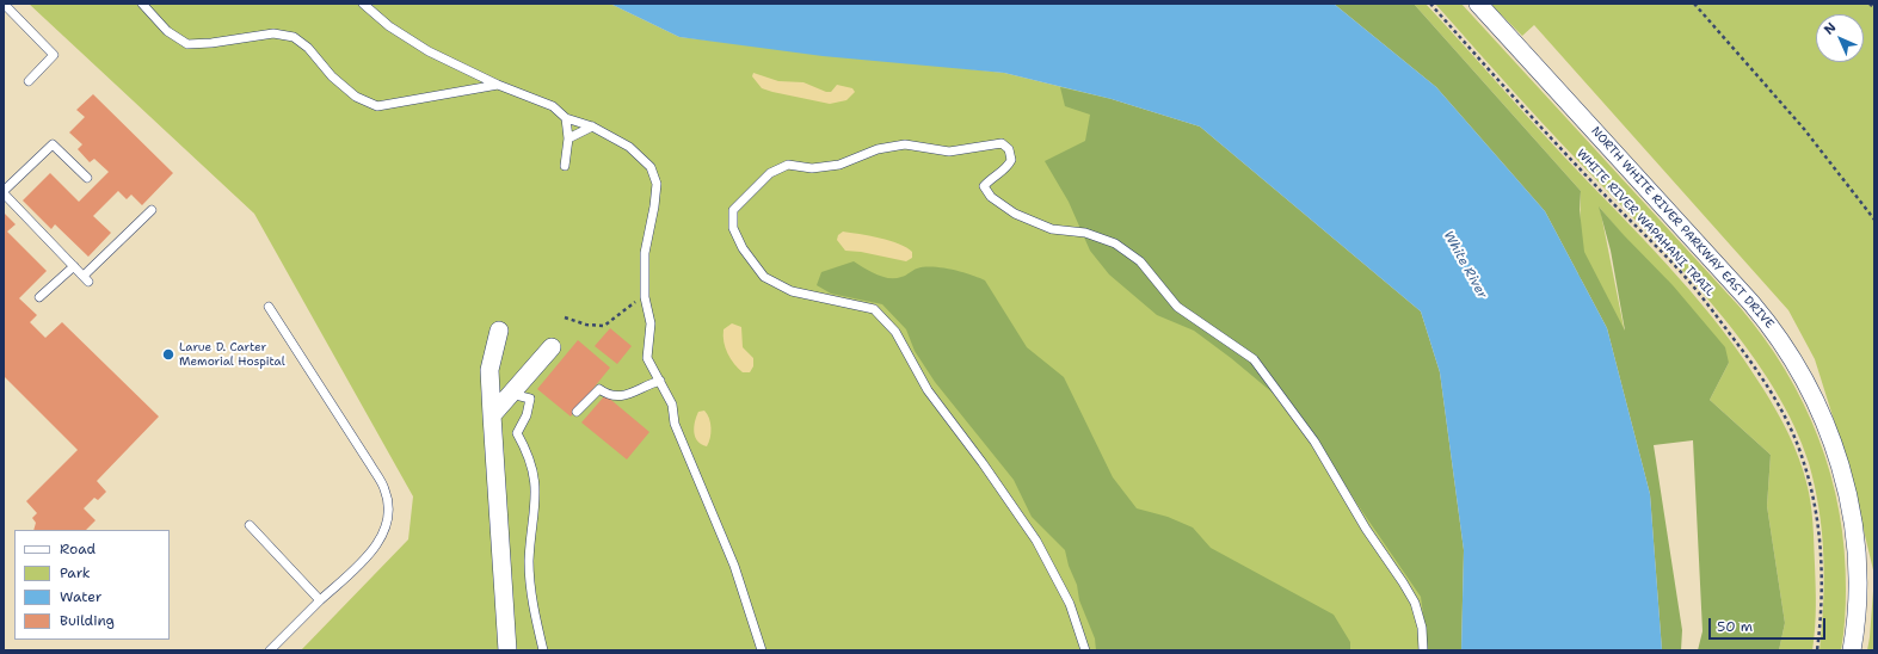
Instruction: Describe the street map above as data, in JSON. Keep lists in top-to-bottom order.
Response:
{
  "streets": {
    "street": ["NORTH WHITE RIVER PARKWAY EAST DRIVE"],
    "path": ["WHITE RIVER WAPAHANI TRAIL"]
  },
  "water": ["White River"],
  "places": ["Larue D. Carter Memorial Hospital"],
  "legend": [
    "Road",
    "Park",
    "Water",
    "Building"
  ],
  "scale_bar": "50 m",
  "north": "top left"
}
